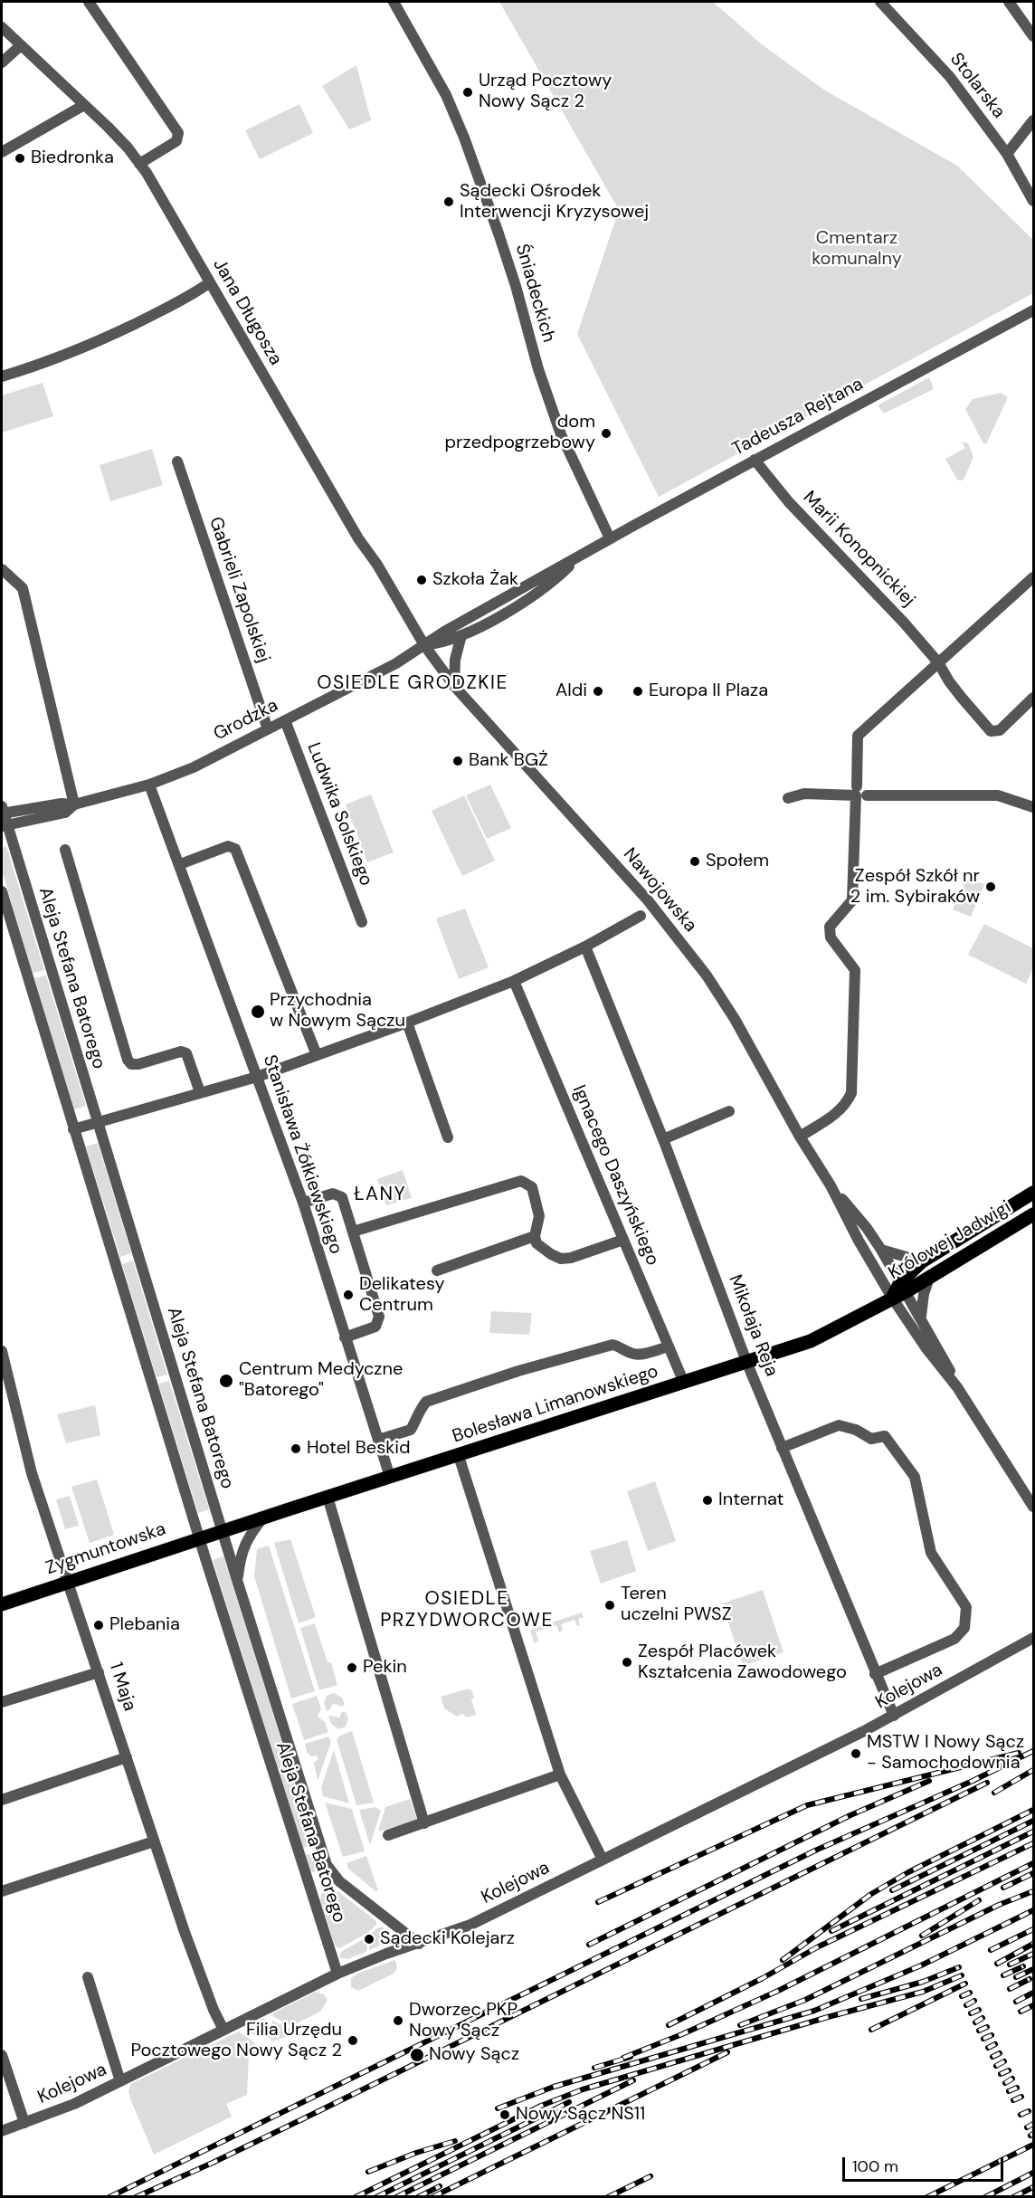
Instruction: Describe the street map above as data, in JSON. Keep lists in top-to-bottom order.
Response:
{
  "streets": {
    "main road": ["Królowej Jadwigi", "Bolesława Limanowskiego", "Zygmuntowska"],
    "street": [
      "Stolarska",
      "Śniadeckich",
      "Jana Długosza",
      "Tadeusza Rejtana",
      "Marii Konopnickiej",
      "Gabrieli Zapolskiej",
      "Grodzka",
      "Ludwika Solskiego",
      "Nawojowska",
      "Aleja Stefana Batorego",
      "Stanisława Żółkiewskiego",
      "Ignacego Daszyńskiego",
      "Mikołaja Reja",
      "1 Maja",
      "Kolejowa"
    ]
  },
  "crossings": [
    ["Śniadeckich", "Tadeusza Rejtana"],
    ["Jana Długosza", "Tadeusza Rejtana"],
    ["Jana Długosza", "Grodzka"],
    ["Jana Długosza", "Nawojowska"],
    ["Tadeusza Rejtana", "Marii Konopnickiej"],
    ["Tadeusza Rejtana", "Grodzka"],
    ["Tadeusza Rejtana", "Nawojowska"],
    ["Gabrieli Zapolskiej", "Grodzka"],
    ["Grodzka", "Ludwika Solskiego"],
    ["Grodzka", "Nawojowska"],
    ["Grodzka", "Aleja Stefana Batorego"],
    ["Grodzka", "Stanisława Żółkiewskiego"],
    ["Nawojowska", "Królowej Jadwigi"],
    ["Nawojowska", "Bolesława Limanowskiego"],
    ["Aleja Stefana Batorego", "Bolesława Limanowskiego"],
    ["Aleja Stefana Batorego", "Zygmuntowska"],
    ["Aleja Stefana Batorego", "Kolejowa"],
    ["Stanisława Żółkiewskiego", "Bolesława Limanowskiego"],
    ["Ignacego Daszyńskiego", "Bolesława Limanowskiego"],
    ["Królowej Jadwigi", "Bolesława Limanowskiego"],
    ["Mikołaja Reja", "Bolesława Limanowskiego"],
    ["Mikołaja Reja", "Kolejowa"],
    ["Bolesława Limanowskiego", "Zygmuntowska"],
    ["Zygmuntowska", "1 Maja"],
    ["1 Maja", "Kolejowa"]
  ],
  "districts": ["OSIEDLE GRODZKIE", "ŁANY", "OSIEDLE PRZYDWORCOWE"],
  "parks": ["Cmentarz komunalny"],
  "places": [
    "Urząd Pocztowy Nowy Sącz 2",
    "Biedronka",
    "Sądecki Ośrodek Interwencji Kryzysowej",
    "dom przedpogrzebowy",
    "Szkoła Żak",
    "Aldi",
    "Europa II Plaza",
    "Bank BGŻ",
    "Społem",
    "Zespół Szkół nr 2 im. Sybiraków",
    "Przychodnia w Nowym Sączu",
    "Delikatesy Centrum",
    "Centrum Medyczne \"Batorego\"",
    "Hotel Beskid",
    "Internat",
    "Teren uczelni PWSZ",
    "Plebania",
    "Zespół Placówek Kształcenia Zawodowego",
    "Pekin",
    "MSTW I Nowy Sącz - Samochodownia",
    "Sądecki Kolejarz",
    "Dworzec PKP Nowy Sącz",
    "Filia Urzędu Pocztowego Nowy Sącz 2",
    "Nowy Sącz",
    "Nowy Sącz NS11"
  ],
  "scale_bar": "100 m"
}
